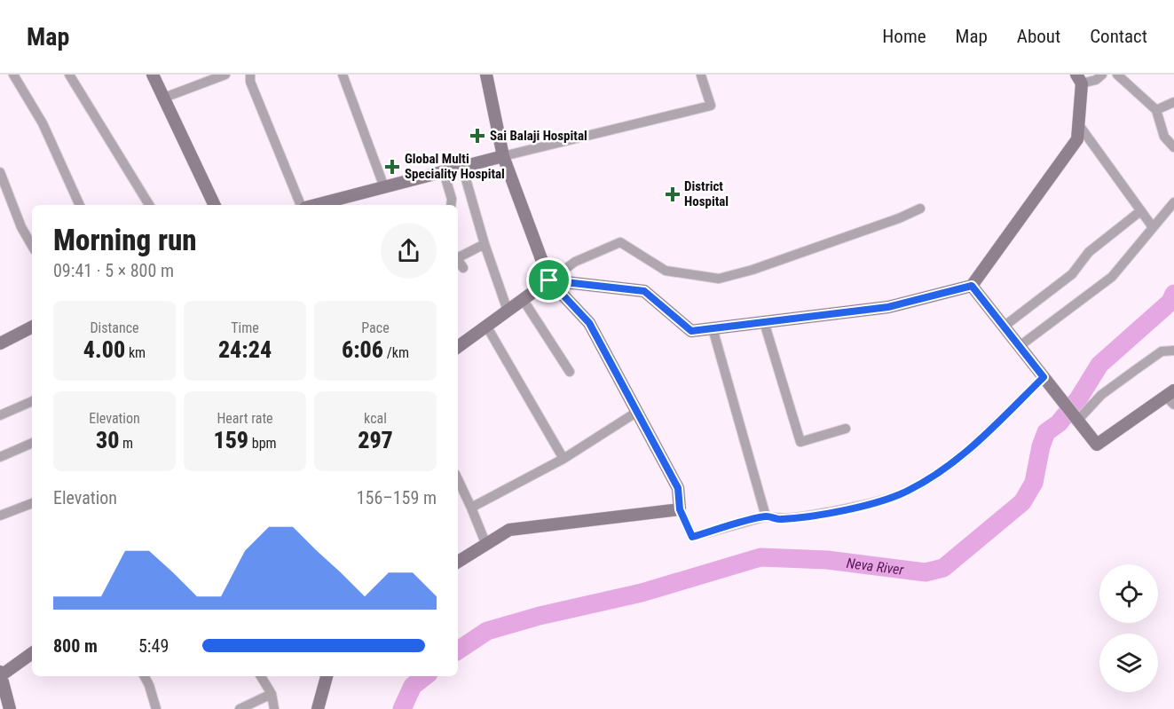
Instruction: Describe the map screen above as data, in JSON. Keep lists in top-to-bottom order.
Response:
{
  "water": ["Neva River"],
  "places": {
    "health": ["Sai Balaji Hospital", "Global Multi Speciality Hospital", "District Hospital"]
  },
  "page": {
    "header": "Map",
    "nav": [
      "Home",
      "Map",
      "About",
      "Contact"
    ],
    "heading": ["Morning run", "09:41 · 5 × 800 m"],
    "stats": [
      ["Distance", "4.00 km"],
      ["Time", "24:24"],
      ["Pace", "6:06 /km"],
      ["Elevation", "30 m"],
      ["Heart rate", "159 bpm"],
      ["kcal", "297"]
    ],
    "chart": ["Elevation", "156–159 m"],
    "list": [
      {
        "name": "800 m",
        "note": "5:49"
      }
    ]
  }
}
